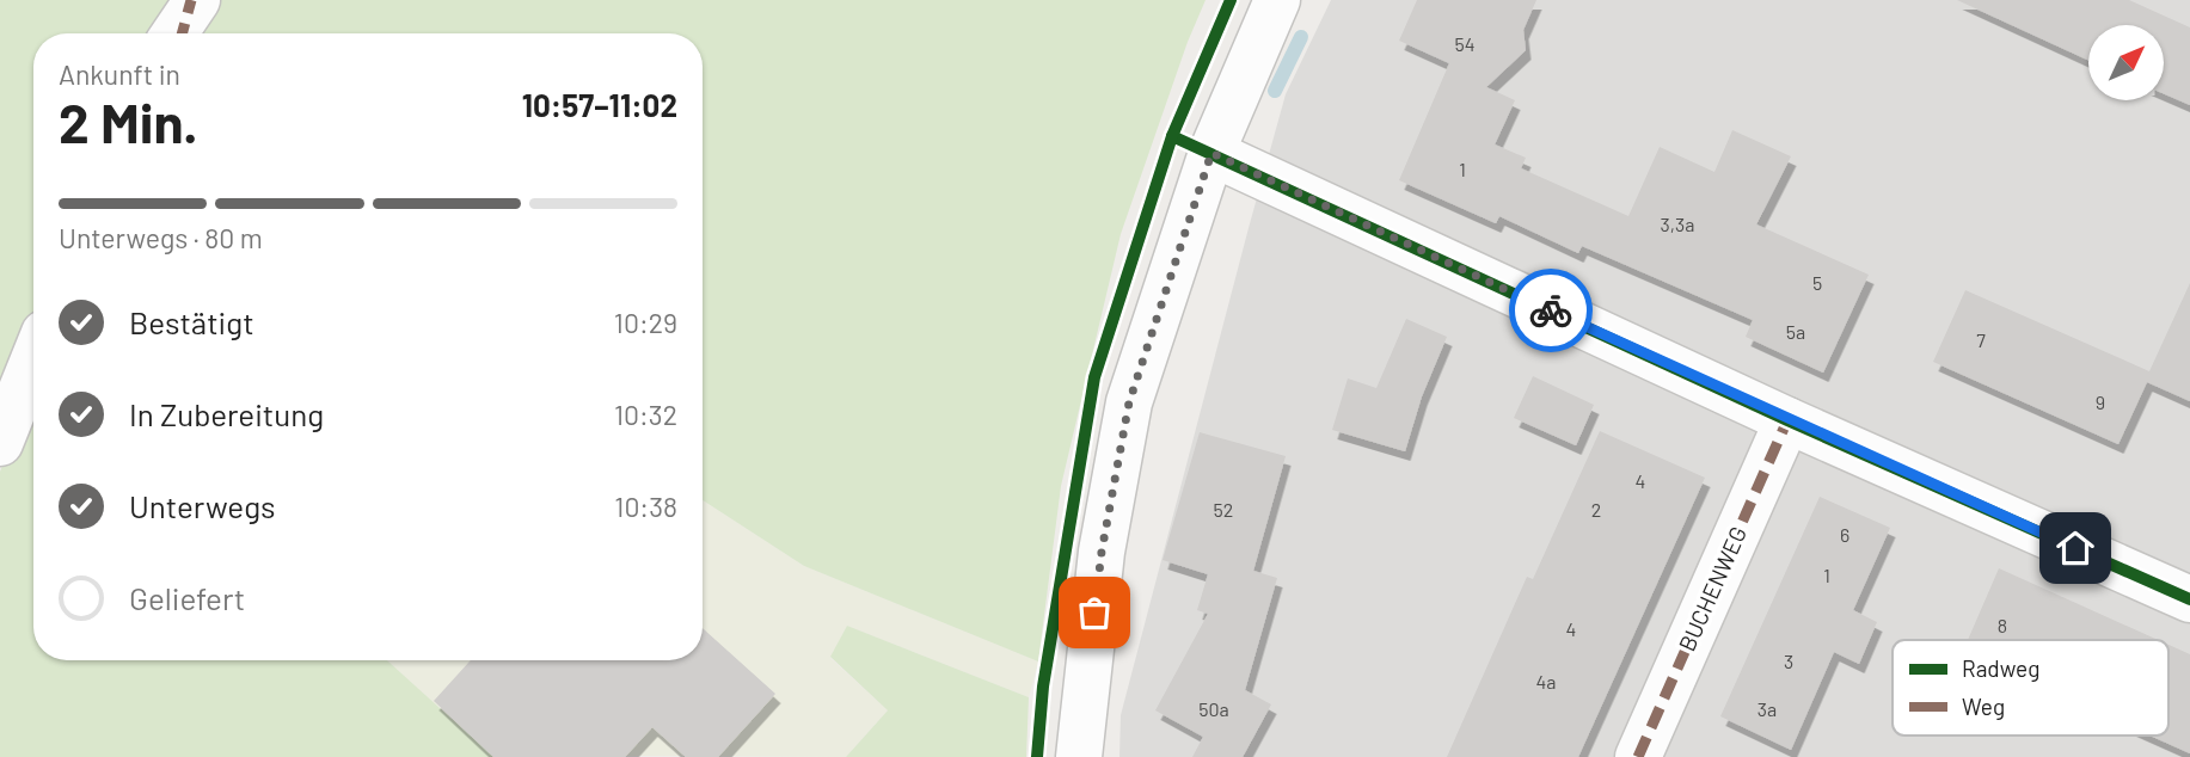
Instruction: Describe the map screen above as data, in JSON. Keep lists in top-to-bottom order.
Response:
{
  "streets": {
    "street": ["BUCHENWEG"]
  },
  "house_numbers": [
    "54",
    "1",
    "3,3a",
    "5",
    "5a",
    "7",
    "9",
    "4",
    "52",
    "2",
    "6",
    "1",
    "8",
    "4",
    "3",
    "4a",
    "50a",
    "3a"
  ],
  "legend": ["Radweg", "Weg"],
  "north": "top right",
  "page": {
    "heading": ["2 Min.", "Ankunft in", "10:57–11:02"],
    "bar": "Unterwegs · 80 m",
    "list": [
      ["Bestätigt", "10:29"],
      ["In Zubereitung", "10:32"],
      ["Unterwegs", "10:38"],
      "Geliefert"
    ]
  }
}
